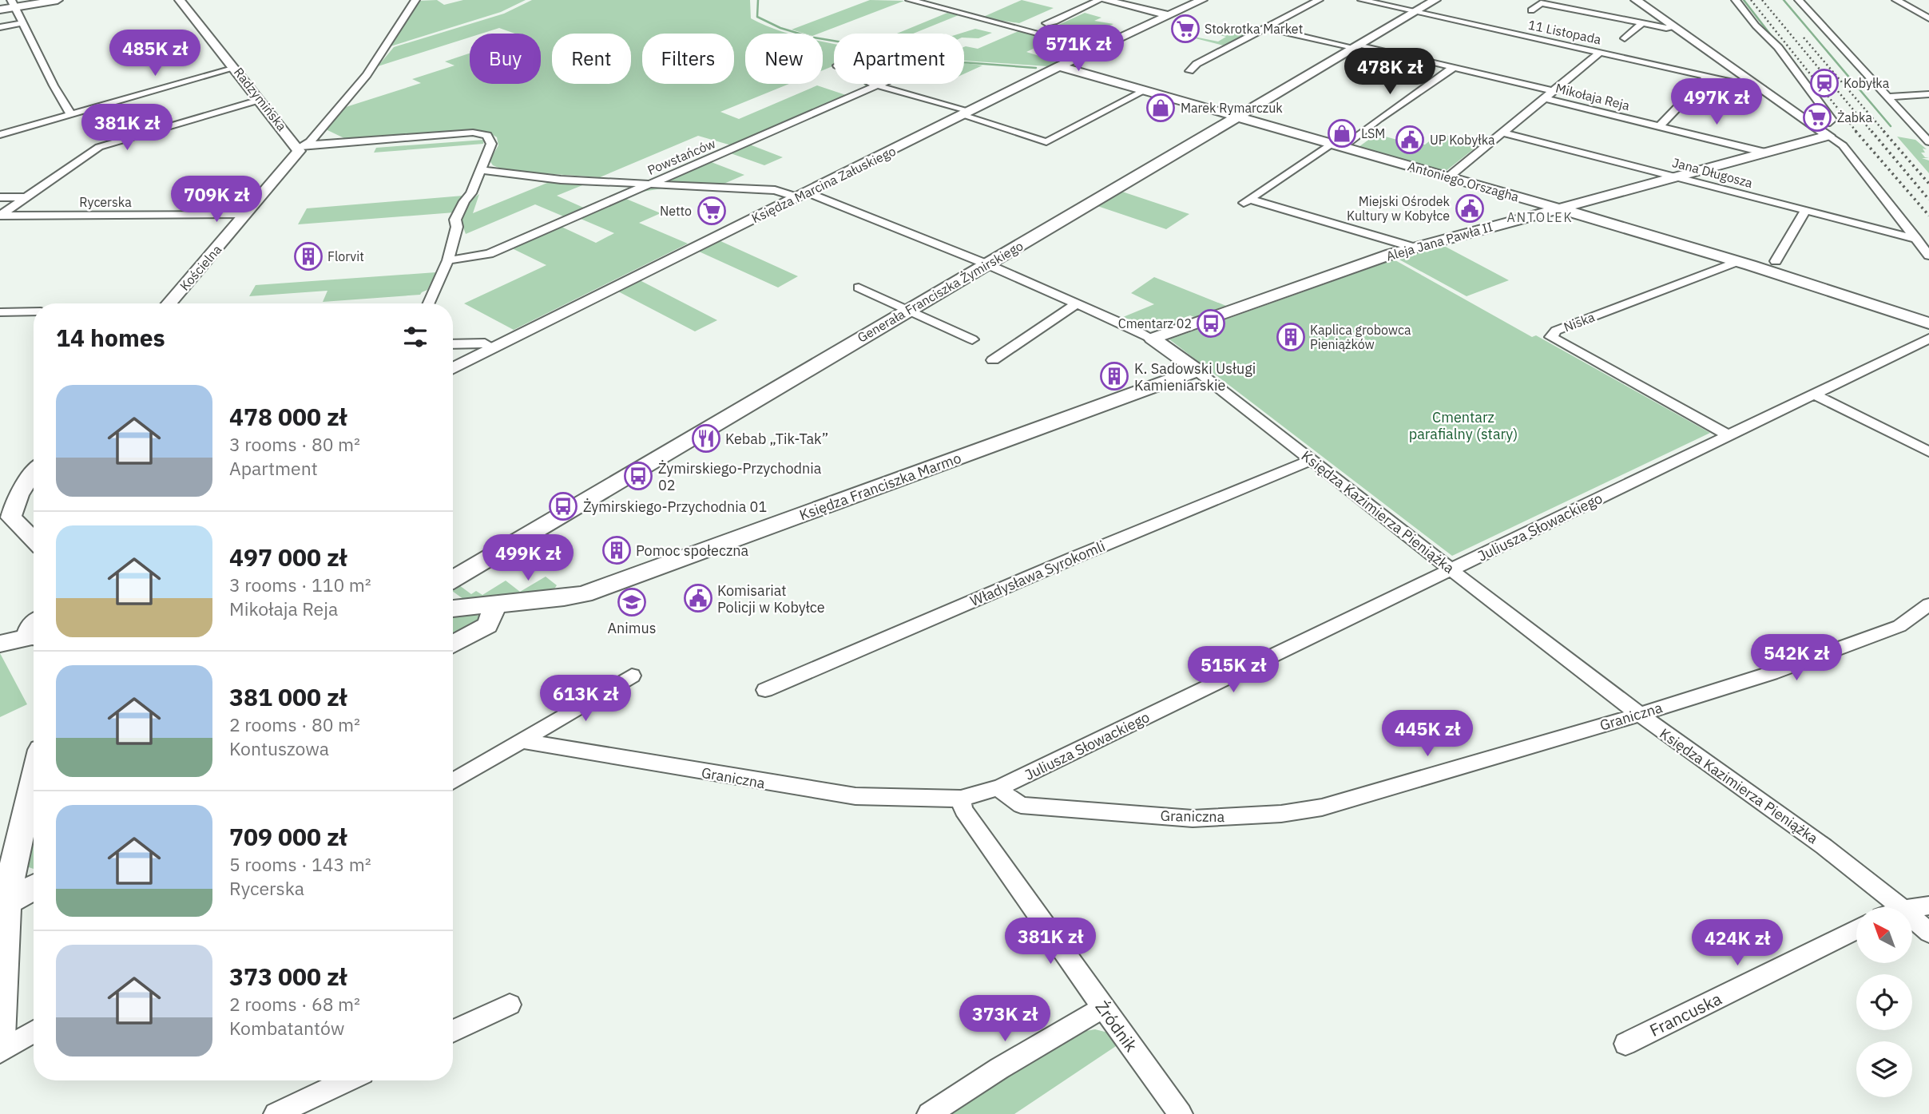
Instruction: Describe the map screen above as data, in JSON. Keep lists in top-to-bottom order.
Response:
{
  "streets": {
    "street": [
      "11 Listopada",
      "Mikołaja Reja",
      "Radzymińska",
      "Powstańców",
      "Jana Długosza",
      "Antoniego Orszagha",
      "Księdza Marcina Załuskiego",
      "Rycerska",
      "Aleja Jana Pawła II",
      "Kościelna",
      "Generała Franciszka Żymirskiego",
      "Niska",
      "Księdza Franciszka Marmo",
      "Księdza Kazimierza Pieniążka",
      "Juliusza Słowackiego",
      "Władysława Syrokomli",
      "Graniczna",
      "Francuska",
      "Źródnik"
    ]
  },
  "crossings": [
    ["11 Listopada", "Generała Franciszka Żymirskiego"],
    ["Mikołaja Reja", "Aleja Jana Pawła II"],
    ["Mikołaja Reja", "Generała Franciszka Żymirskiego"],
    ["Radzymińska", "Kościelna"],
    ["Powstańców", "Księdza Kazimierza Pieniążka"],
    ["Jana Długosza", "Aleja Jana Pawła II"],
    ["Antoniego Orszagha", "Księdza Marcina Załuskiego"],
    ["Antoniego Orszagha", "Aleja Jana Pawła II"],
    ["Antoniego Orszagha", "Generała Franciszka Żymirskiego"],
    ["Antoniego Orszagha", "Niska"],
    ["Księdza Marcina Załuskiego", "Księdza Kazimierza Pieniążka"],
    ["Rycerska", "Kościelna"],
    ["Aleja Jana Pawła II", "Księdza Kazimierza Pieniążka"],
    ["Generała Franciszka Żymirskiego", "Księdza Kazimierza Pieniążka"],
    ["Niska", "Juliusza Słowackiego"],
    ["Księdza Franciszka Marmo", "Księdza Kazimierza Pieniążka"],
    ["Księdza Kazimierza Pieniążka", "Juliusza Słowackiego"],
    ["Księdza Kazimierza Pieniążka", "Władysława Syrokomli"],
    ["Księdza Kazimierza Pieniążka", "Graniczna"],
    ["Juliusza Słowackiego", "Graniczna"],
    ["Graniczna", "Źródnik"]
  ],
  "districts": ["ANTOLEK"],
  "parks": ["Cmentarz parafialny (stary)"],
  "places": {
    "supermarket": ["Stokrotka Market", "Żabka", "Netto"],
    "station": ["Kobyłka"],
    "shop": ["Marek Rymarczuk", "LSM"],
    "public building": ["UP Kobyłka", "Miejski Ośrodek Kultury w Kobyłce", "Komisariat Policji w Kobyłce"],
    "building": [
      "Florvit",
      "Kaplica grobowca Pieniążków",
      "K. Sadowski Usługi Kamieniarskie",
      "Pomoc społeczna"
    ],
    "bus stop": ["Cmentarz 02", "Żymirskiego-Przychodnia 02", "Żymirskiego-Przychodnia 01"],
    "restaurant": ["Kebab „Tik-Tak”"],
    "school or university": ["Animus"]
  },
  "north": "top left",
  "page": {
    "price": [
      "571K zł",
      "485K zł",
      "478K zł",
      "497K zł",
      "381K zł",
      "709K zł",
      "499K zł",
      "542K zł",
      "515K zł",
      "613K zł",
      "445K zł",
      "381K zł",
      "424K zł",
      "373K zł"
    ],
    "chip": [
      "Buy",
      "Rent",
      "Filters",
      "New",
      "Apartment"
    ],
    "heading": "14 homes",
    "list": [
      {
        "name": "478 000 zł",
        "note": "3 rooms · 80 m² · Apartment"
      },
      {
        "name": "497 000 zł",
        "note": "3 rooms · 110 m² · Mikołaja Reja"
      },
      {
        "name": "381 000 zł",
        "note": "2 rooms · 80 m² · Kontuszowa"
      },
      {
        "name": "709 000 zł",
        "note": "5 rooms · 143 m² · Rycerska"
      },
      {
        "name": "373 000 zł",
        "note": "2 rooms · 68 m² · Kombatantów"
      }
    ]
  }
}
